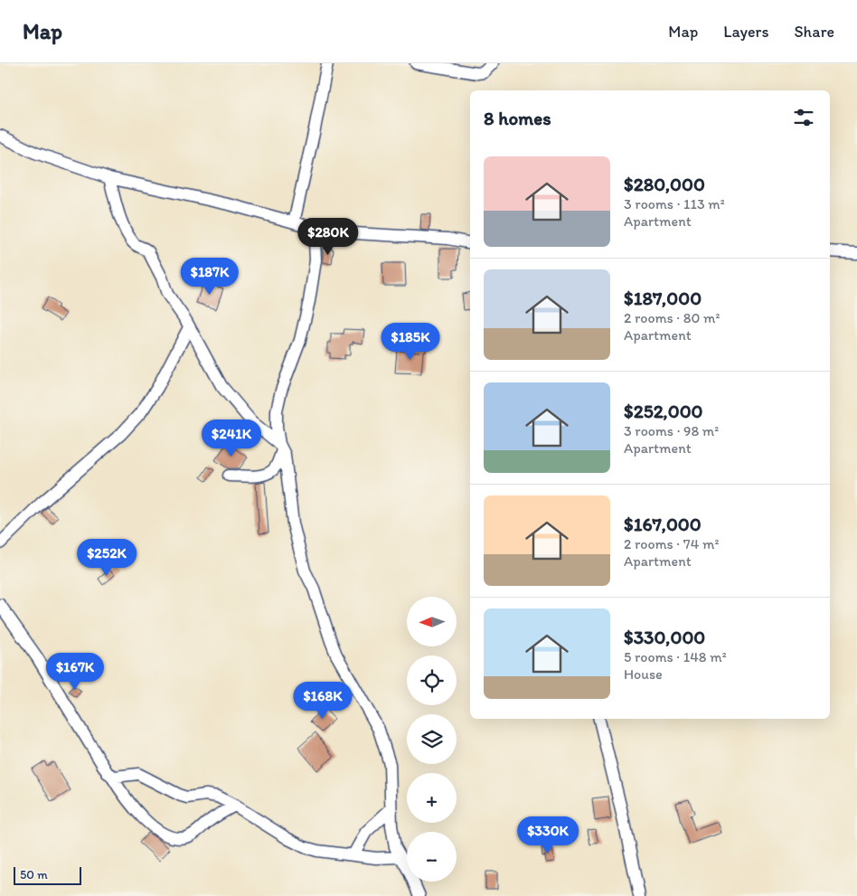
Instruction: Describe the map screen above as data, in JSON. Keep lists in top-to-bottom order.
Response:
{
  "scale_bar": "50 m",
  "north": "left",
  "page": {
    "header": "Map",
    "nav": ["Map", "Layers", "Share"],
    "heading": "8 homes",
    "list": [
      {
        "name": "$280,000",
        "note": "3 rooms · 113 m² · Apartment"
      },
      {
        "name": "$187,000",
        "note": "2 rooms · 80 m² · Apartment"
      },
      {
        "name": "$252,000",
        "note": "3 rooms · 98 m² · Apartment"
      },
      {
        "name": "$167,000",
        "note": "2 rooms · 74 m² · Apartment"
      },
      {
        "name": "$330,000",
        "note": "5 rooms · 148 m² · House"
      }
    ],
    "price": [
      "$280K",
      "$187K",
      "$185K",
      "$241K",
      "$252K",
      "$167K",
      "$168K",
      "$330K"
    ],
    "map_buttons": ["+", "−"],
    "scale": "50 m"
  }
}
